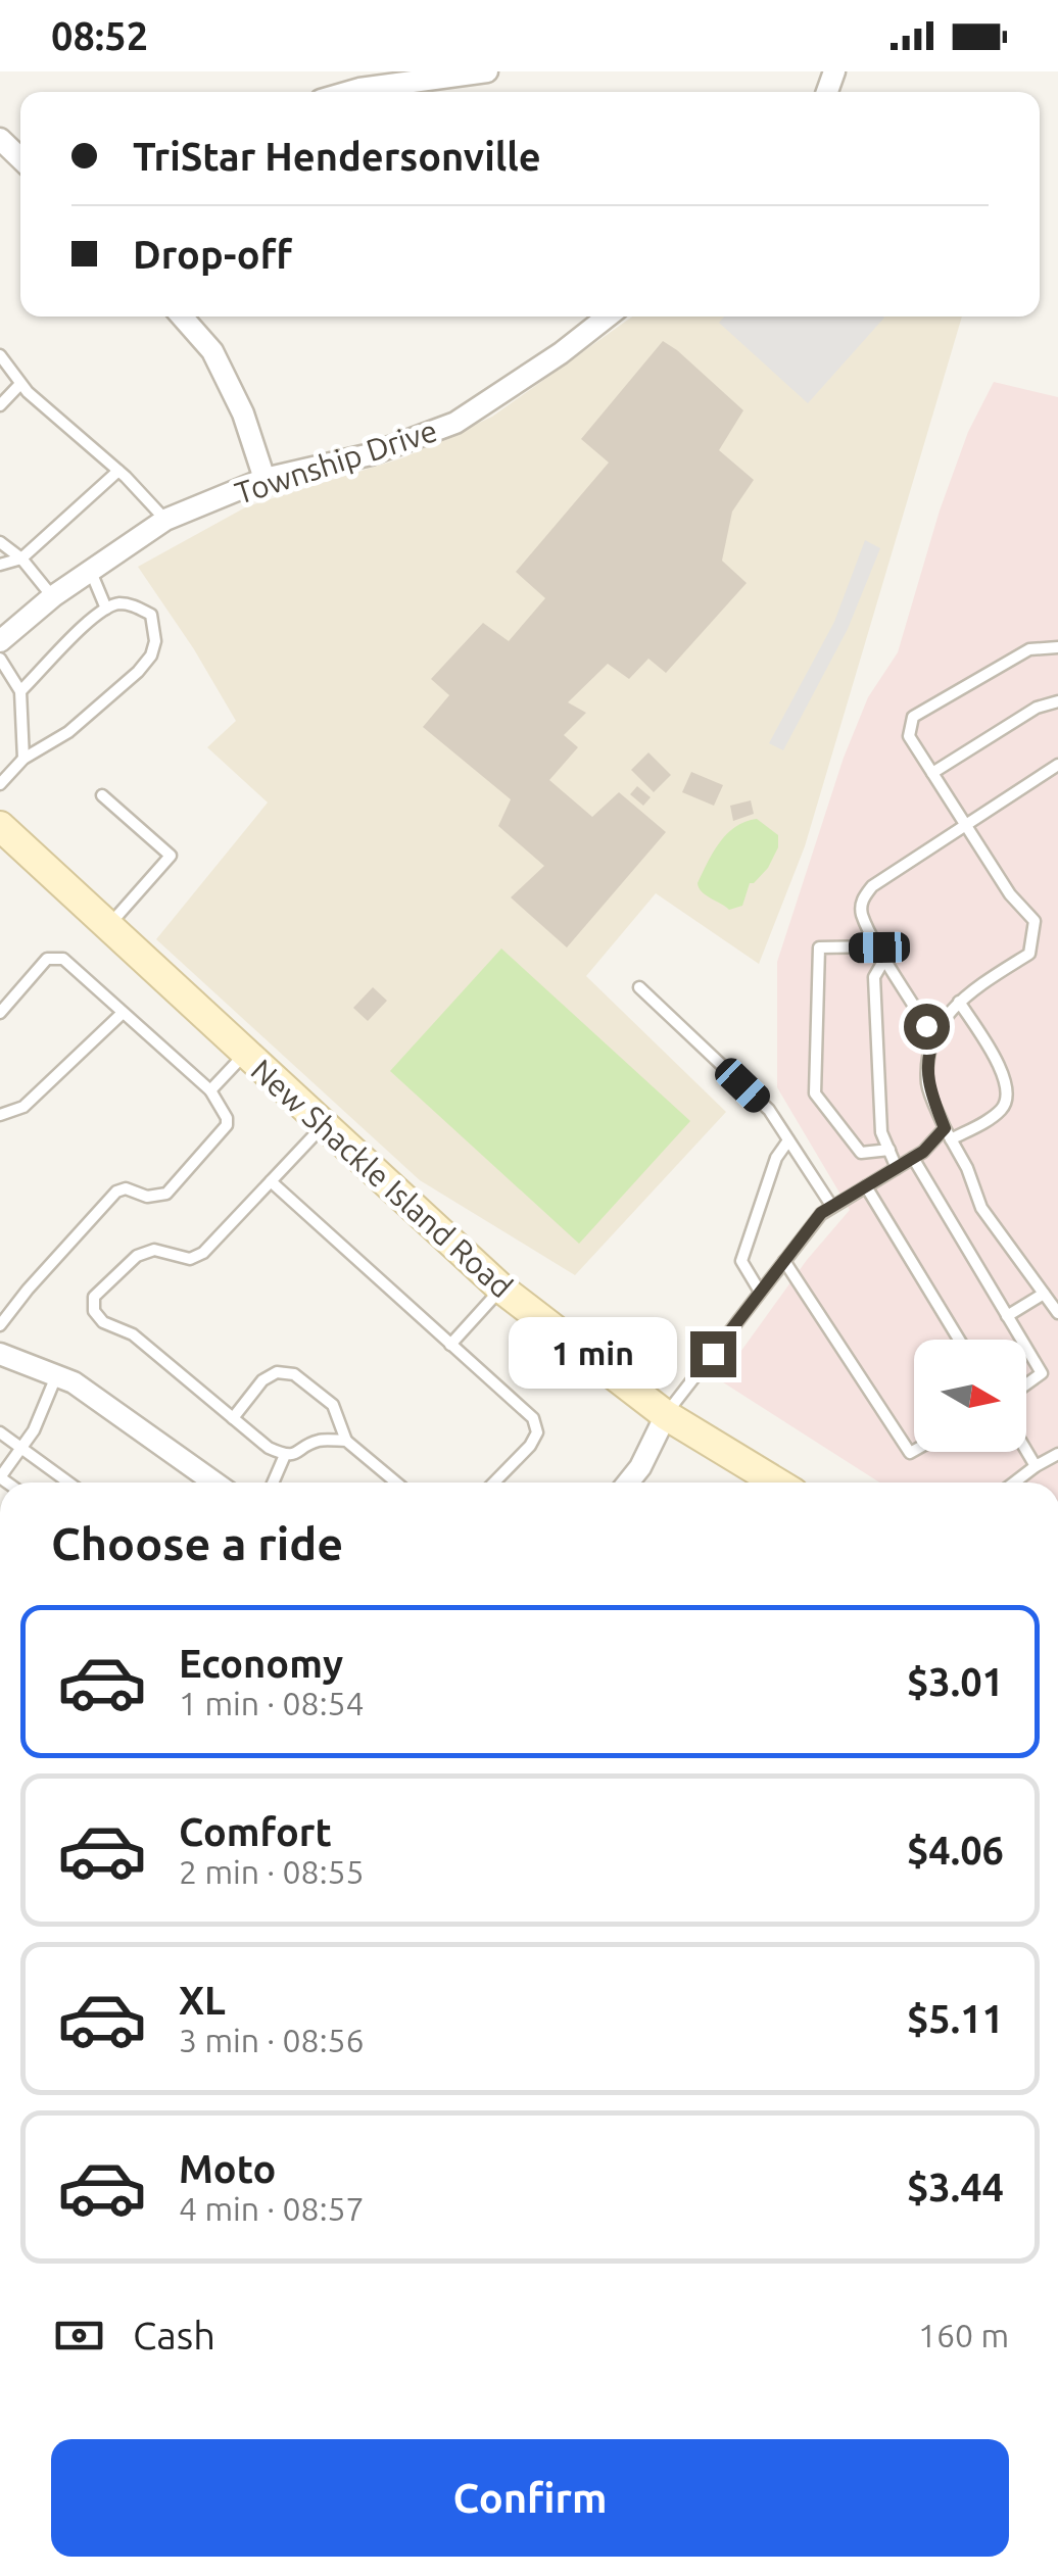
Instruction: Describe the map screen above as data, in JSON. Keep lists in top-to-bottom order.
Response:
{
  "streets": {
    "main road": ["New Shackle Island Road"],
    "street": ["Township Drive"]
  },
  "north": "right",
  "page": {
    "status": "08:52",
    "banner": ["TriStar Hendersonville", "Drop-off"],
    "bubble": "1 min",
    "heading": "Choose a ride",
    "list": [
      {
        "name": "Economy",
        "note": "1 min · 08:54",
        "value": "$3.01"
      },
      {
        "name": "Comfort",
        "note": "2 min · 08:55",
        "value": "$4.06"
      },
      {
        "name": "XL",
        "note": "3 min · 08:56",
        "value": "$5.11"
      },
      {
        "name": "Moto",
        "note": "4 min · 08:57",
        "value": "$3.44"
      }
    ],
    "pay": ["Cash", "160 m"],
    "buttons": "Confirm"
  }
}
